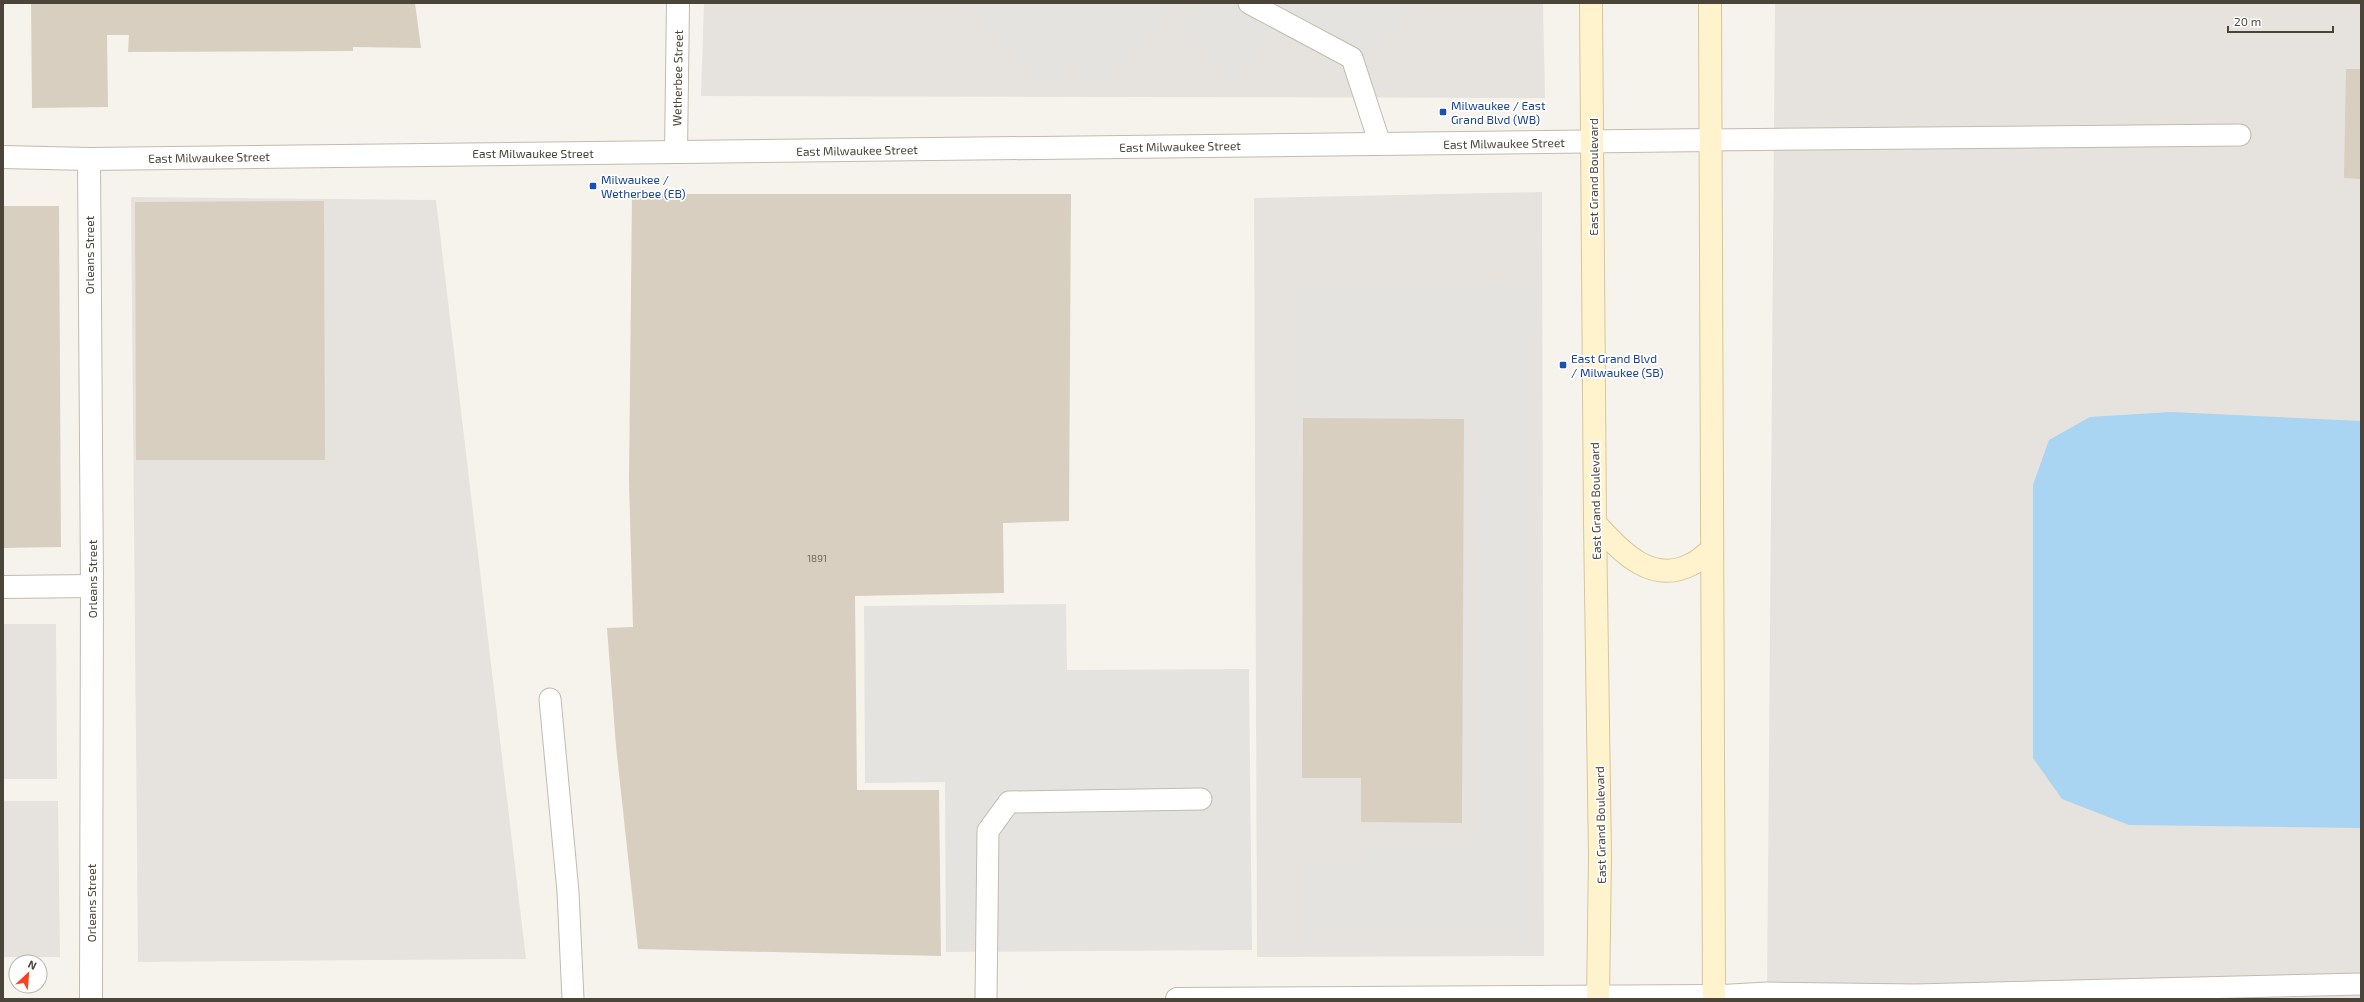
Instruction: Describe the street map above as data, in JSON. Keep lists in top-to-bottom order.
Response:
{
  "streets": {
    "main road": ["East Grand Boulevard"],
    "street": ["Wetherbee Street", "East Milwaukee Street", "Orleans Street"]
  },
  "crossings": [
    ["Wetherbee Street", "East Milwaukee Street"],
    ["East Milwaukee Street", "East Grand Boulevard"],
    ["East Milwaukee Street", "Orleans Street"]
  ],
  "places": {
    "transit": ["Milwaukee / East Grand Blvd (WB)", "Milwaukee / Wetherbee (EB)", "East Grand Blvd / Milwaukee (SB)"]
  },
  "house_numbers": ["1891"],
  "scale_bar": "20 m",
  "north": "top right"
}
